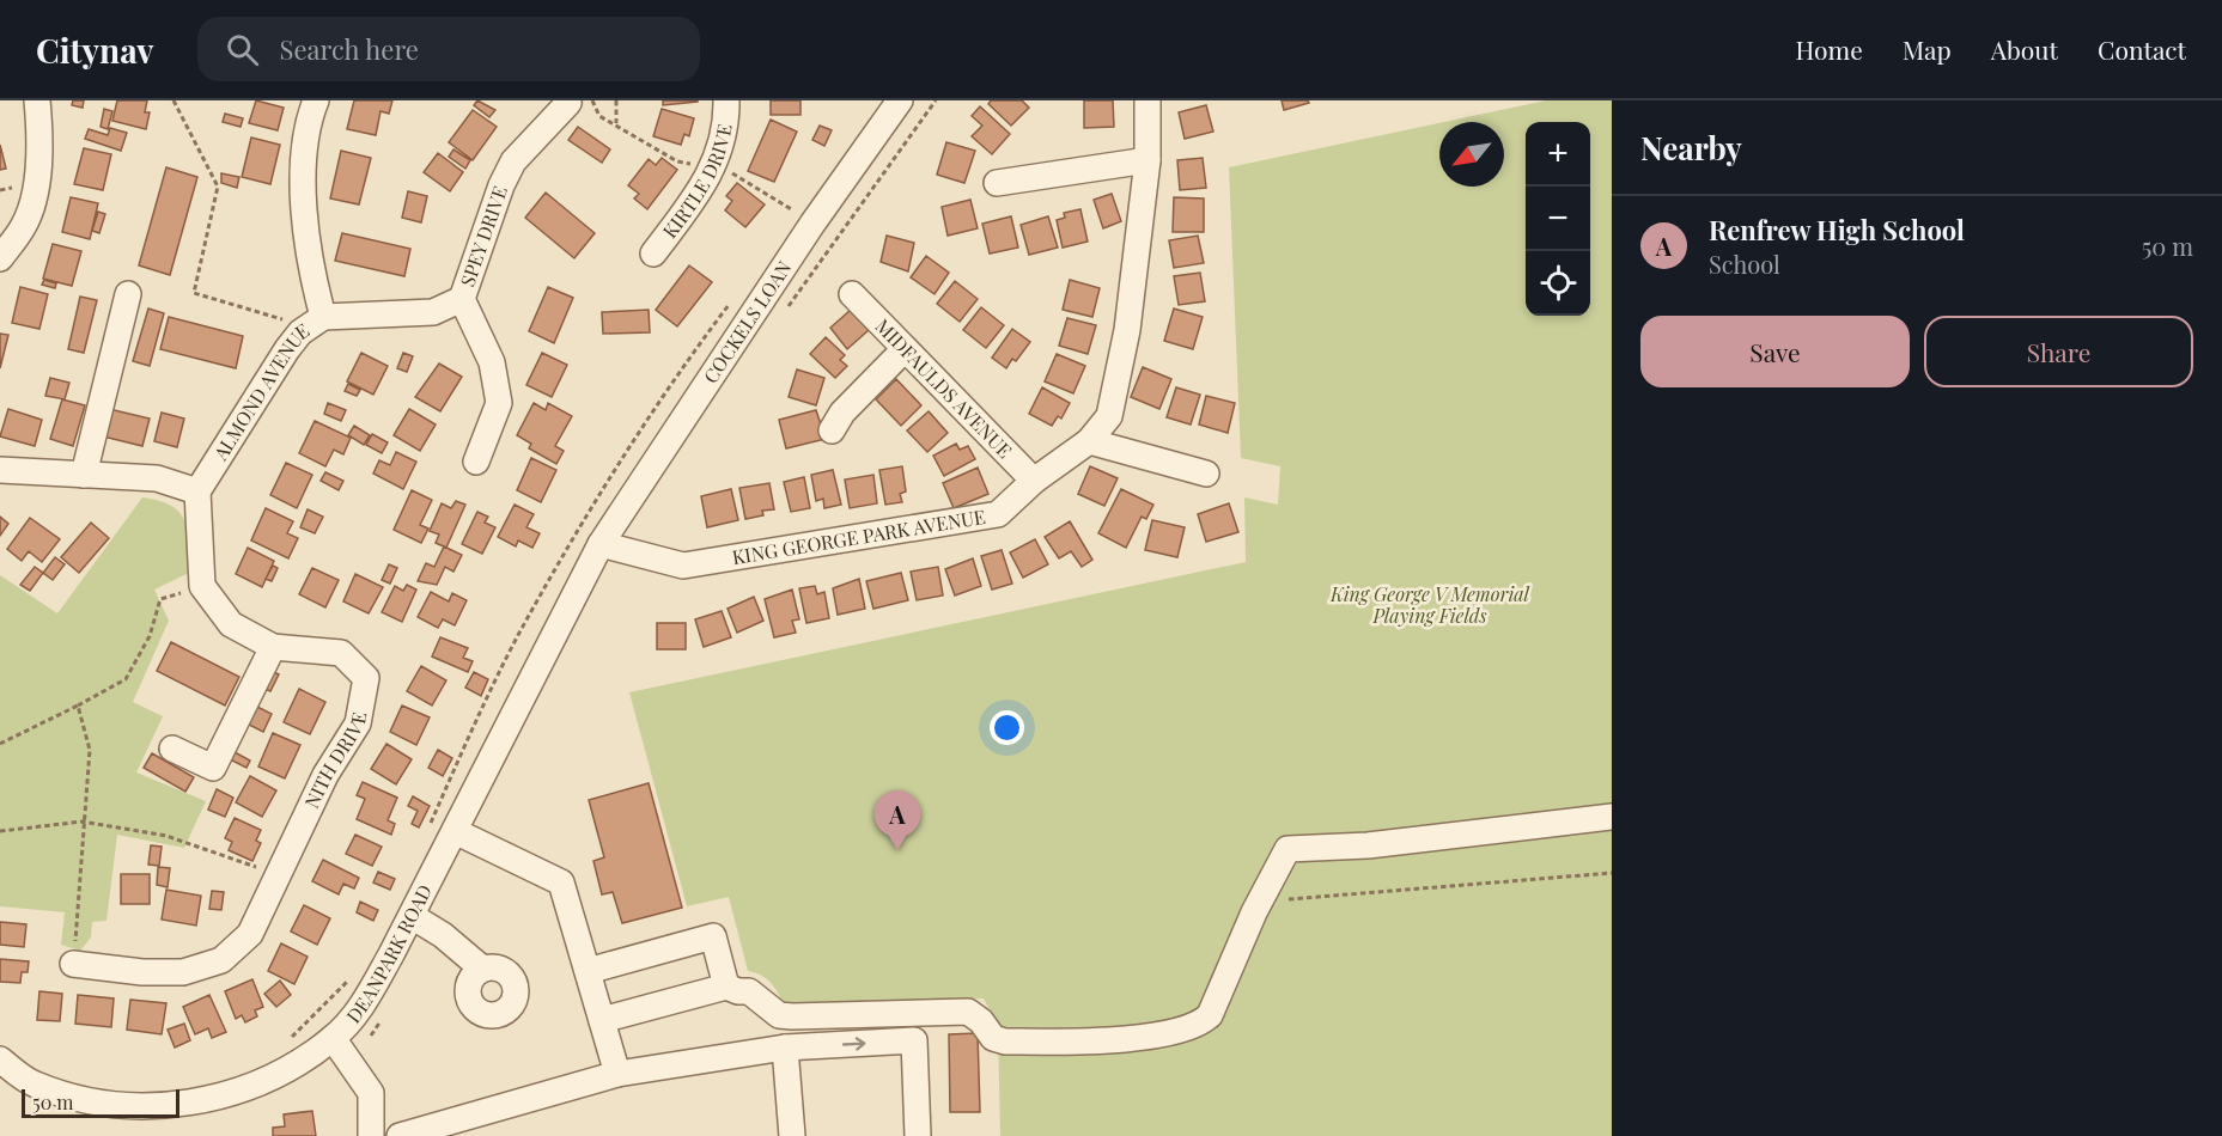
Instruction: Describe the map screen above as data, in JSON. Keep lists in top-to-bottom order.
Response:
{
  "streets": {
    "street": [
      "KIRTLE DRIVE",
      "SPEY DRIVE",
      "COCKELS LOAN",
      "MIDFAULDS AVENUE",
      "ALMOND AVENUE",
      "KING GEORGE PARK AVENUE",
      "NITH DRIVE",
      "DEANPARK ROAD"
    ]
  },
  "crossings": [
    ["SPEY DRIVE", "ALMOND AVENUE"],
    ["COCKELS LOAN", "KING GEORGE PARK AVENUE"],
    ["COCKELS LOAN", "DEANPARK ROAD"],
    ["MIDFAULDS AVENUE", "KING GEORGE PARK AVENUE"],
    ["KING GEORGE PARK AVENUE", "DEANPARK ROAD"]
  ],
  "parks": ["King George V Memorial Playing Fields"],
  "scale_bar": "50 m",
  "north": "bottom left",
  "page": {
    "header": "Citynav",
    "search": "Search here",
    "nav": [
      "Home",
      "Map",
      "About",
      "Contact"
    ],
    "heading": "Nearby",
    "map_buttons": ["+", "−"],
    "list": [
      {
        "mark": "A",
        "name": "Renfrew High School",
        "note": "School",
        "value": "50 m"
      }
    ],
    "buttons": ["Save", "Share"],
    "pins": "A",
    "scale": "50 m"
  }
}
